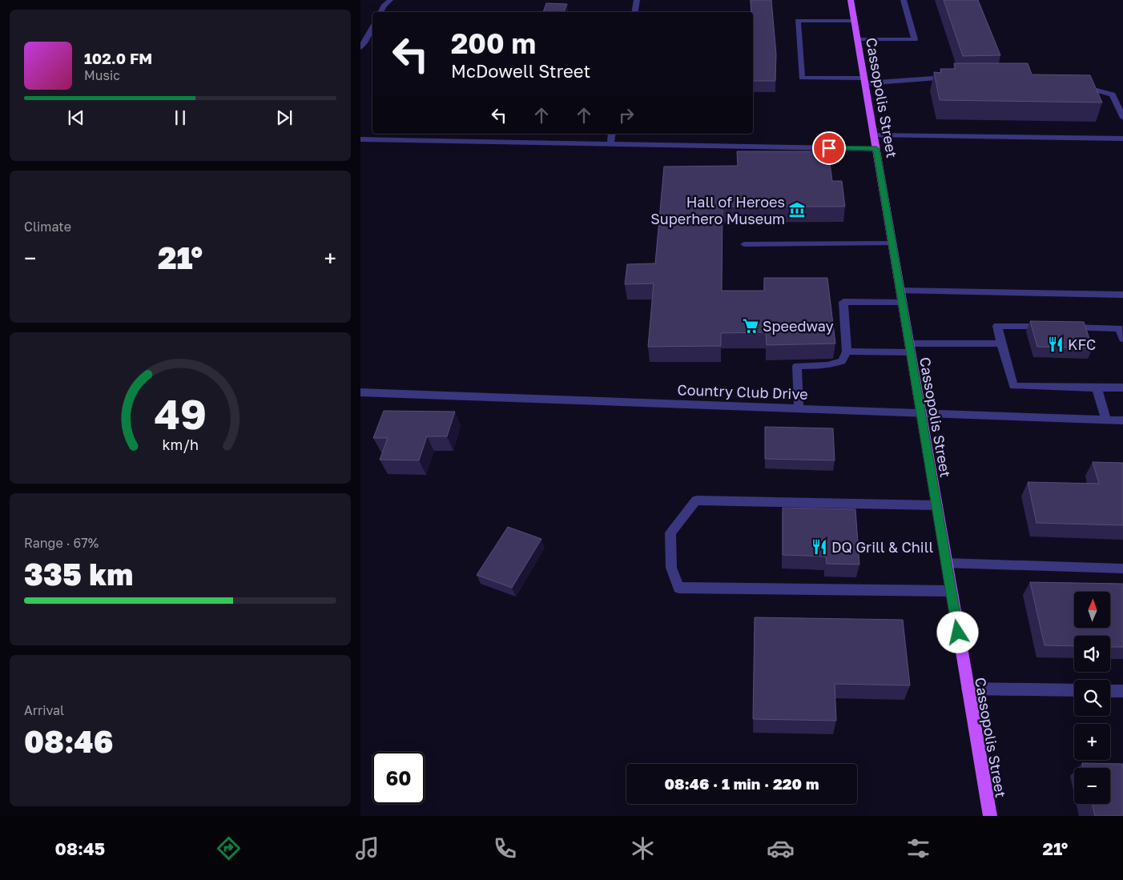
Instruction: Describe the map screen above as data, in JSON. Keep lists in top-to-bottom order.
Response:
{
  "streets": {
    "main road": ["Cassopolis Street"],
    "street": ["Country Club Drive"]
  },
  "crossings": [
    ["Cassopolis Street", "Country Club Drive"]
  ],
  "places": {
    "museum": ["Hall of Heroes Superhero Museum"],
    "supermarket": ["Speedway"],
    "restaurant": ["KFC", "DQ Grill & Chill"]
  },
  "north": "top",
  "page": {
    "turn": ["200 m", "McDowell Street"],
    "song": ["102.0 FM", "Music"],
    "tile": [
      "Climate",
      ["Range · 67%", "335 km"],
      ["Arrival", "08:46"]
    ],
    "heat": ["−", "21°", "+"],
    "map_buttons": ["+", "−"],
    "limit": "60",
    "trip": "08:46 · 1 min · 220 m",
    "tabs": ["08:45", "21°"],
    "gauge": ["49", "km/h"]
  }
}
